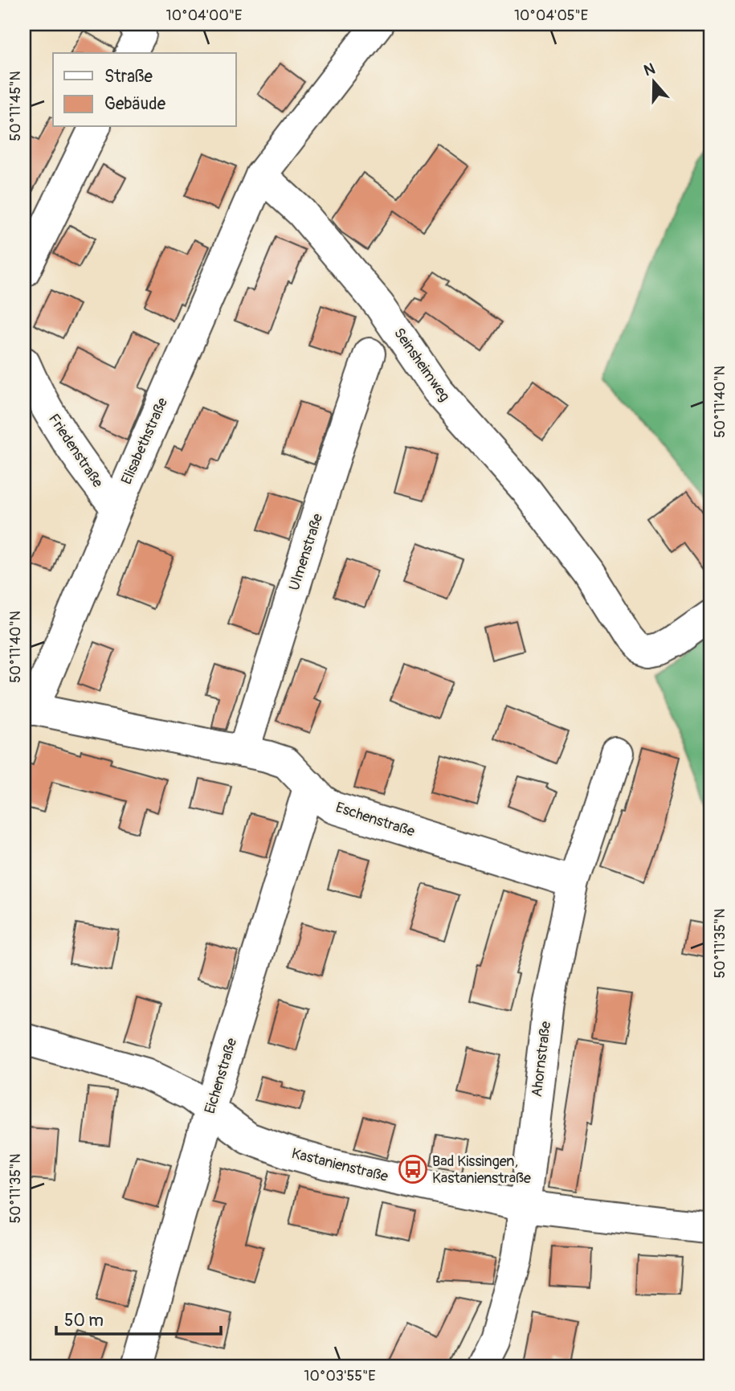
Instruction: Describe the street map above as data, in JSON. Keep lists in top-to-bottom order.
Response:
{
  "streets": {
    "street": [
      "Seinsheimweg",
      "Elisabethstraße",
      "Friedenstraße",
      "Ulmenstraße",
      "Eschenstraße",
      "Ahornstraße",
      "Eichenstraße",
      "Kastanienstraße"
    ]
  },
  "crossings": [
    ["Seinsheimweg", "Elisabethstraße"],
    ["Elisabethstraße", "Friedenstraße"],
    ["Elisabethstraße", "Eschenstraße"],
    ["Ulmenstraße", "Eschenstraße"],
    ["Eschenstraße", "Ahornstraße"],
    ["Eschenstraße", "Eichenstraße"],
    ["Ahornstraße", "Kastanienstraße"],
    ["Eichenstraße", "Kastanienstraße"]
  ],
  "places": {
    "bus stop": ["Bad Kissingen, Kastanienstraße"]
  },
  "legend": ["Straße", "Gebäude"],
  "scale_bar": "50 m",
  "north": "top",
  "coordinates": [
    "10°04'00\"E",
    "10°04'05\"E",
    "50°11'45\"N",
    "50°11'40\"N",
    "50°11'35\"N",
    "10°03'55\"E"
  ]
}
